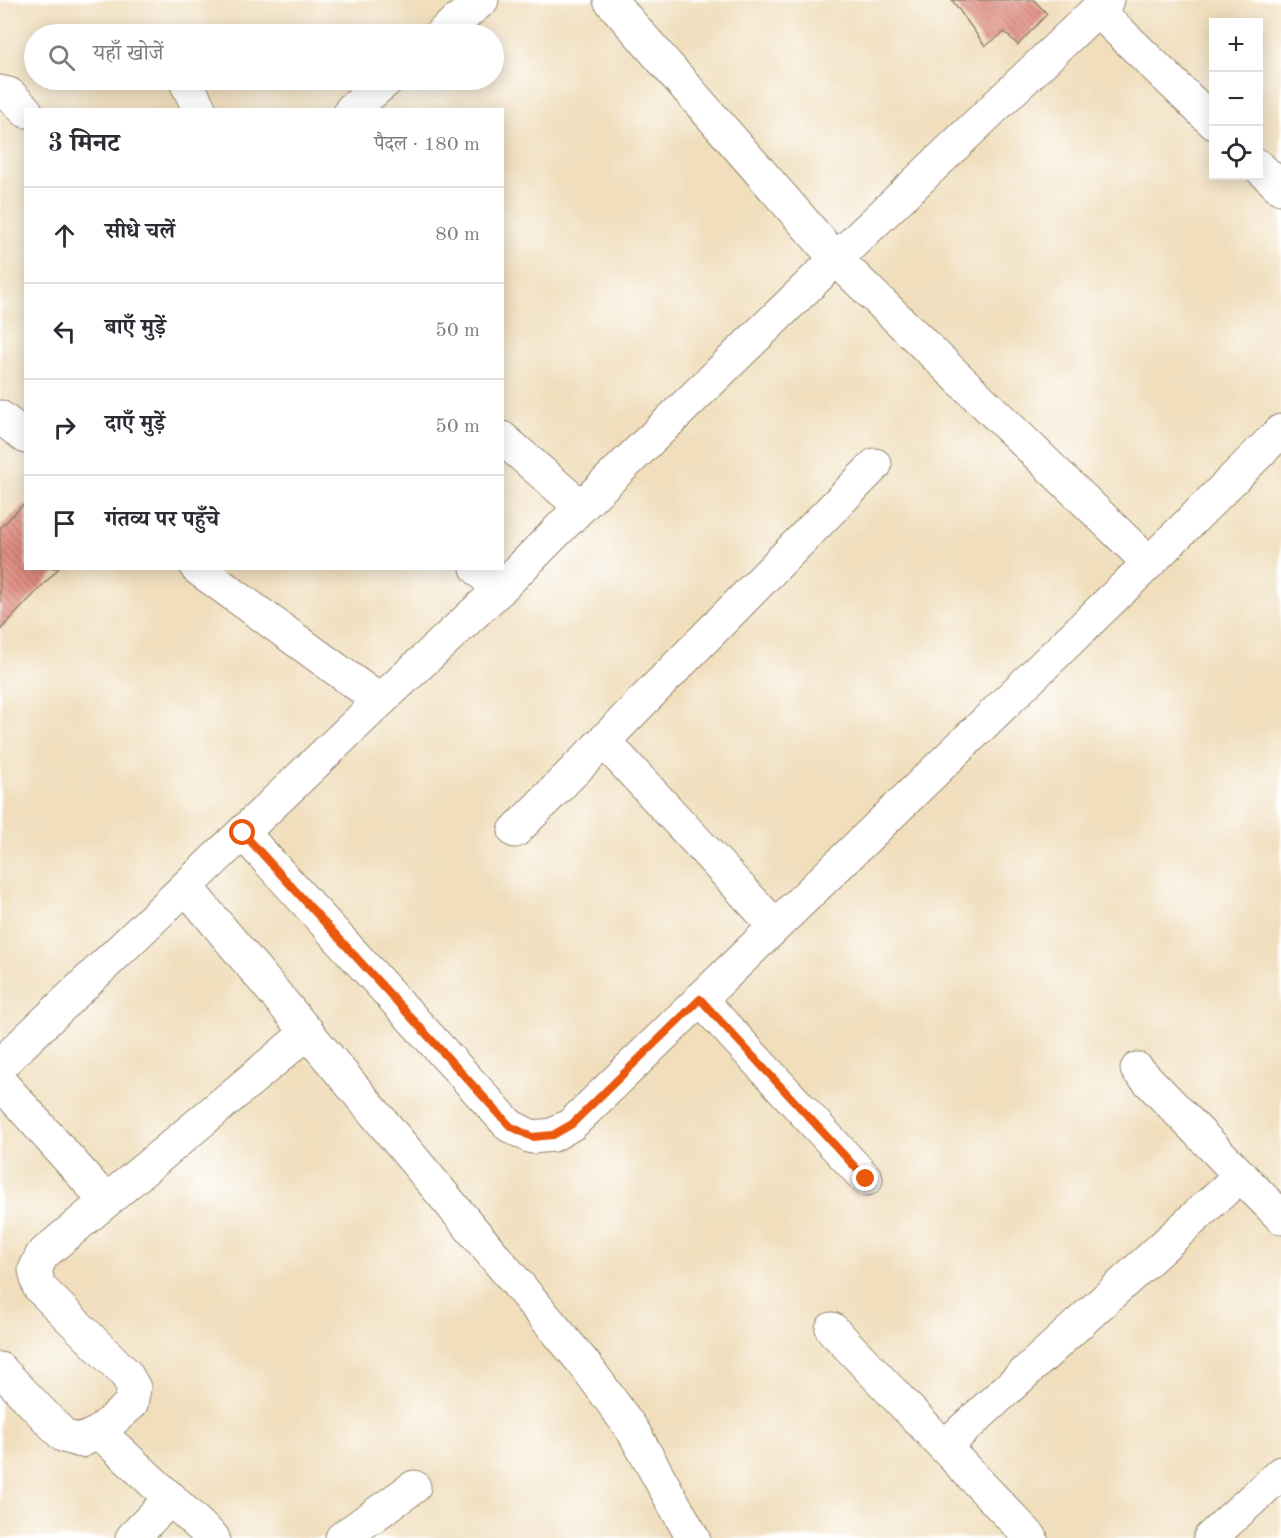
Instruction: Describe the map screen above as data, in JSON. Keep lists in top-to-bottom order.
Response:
{
  "page": {
    "map_buttons": ["+", "−"],
    "search": "यहाँ खोजें",
    "heading": ["3 मिनट", "पैदल · 180 m"],
    "list": [
      ["सीधे चलें", "80 m"],
      ["बाएँ मुड़ें", "50 m"],
      ["दाएँ मुड़ें", "50 m"],
      "गंतव्य पर पहुँचे"
    ]
  }
}
